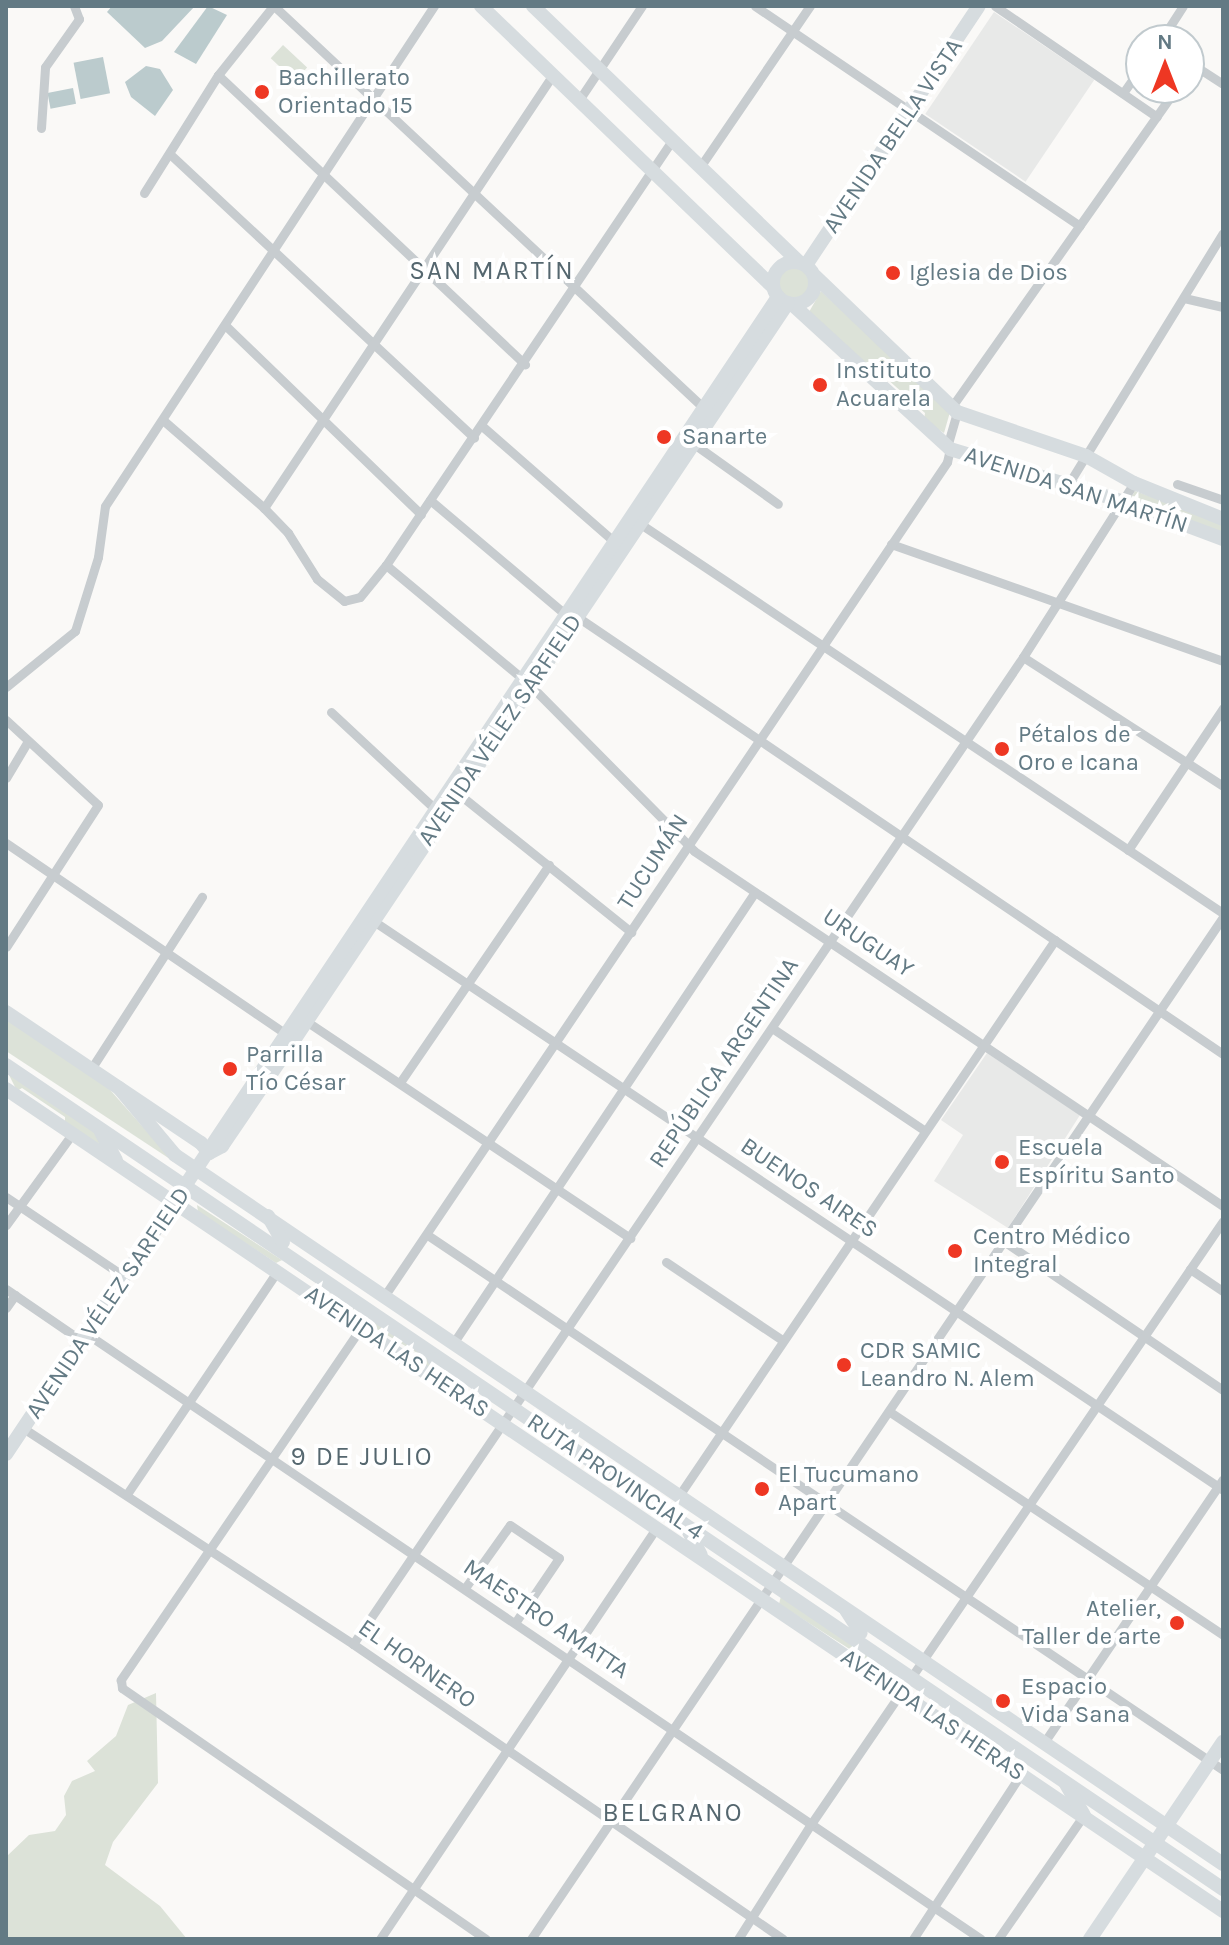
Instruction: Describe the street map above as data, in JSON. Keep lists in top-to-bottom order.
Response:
{
  "streets": {
    "main road": [
      "AVENIDA BELLA VISTA",
      "AVENIDA SAN MARTÍN",
      "AVENIDA VÉLEZ SARFIELD",
      "AVENIDA LAS HERAS",
      "RUTA PROVINCIAL 4"
    ],
    "street": [
      "TUCUMÁN",
      "URUGUAY",
      "REPÚBLICA ARGENTINA",
      "BUENOS AIRES",
      "MAESTRO AMATTA",
      "EL HORNERO"
    ]
  },
  "crossings": [
    ["AVENIDA BELLA VISTA", "AVENIDA SAN MARTÍN"],
    ["AVENIDA SAN MARTÍN", "AVENIDA VÉLEZ SARFIELD"],
    ["AVENIDA SAN MARTÍN", "TUCUMÁN"],
    ["AVENIDA SAN MARTÍN", "REPÚBLICA ARGENTINA"],
    ["AVENIDA VÉLEZ SARFIELD", "URUGUAY"],
    ["AVENIDA VÉLEZ SARFIELD", "BUENOS AIRES"],
    ["AVENIDA VÉLEZ SARFIELD", "AVENIDA LAS HERAS"],
    ["AVENIDA VÉLEZ SARFIELD", "RUTA PROVINCIAL 4"],
    ["AVENIDA VÉLEZ SARFIELD", "MAESTRO AMATTA"],
    ["AVENIDA VÉLEZ SARFIELD", "EL HORNERO"],
    ["TUCUMÁN", "URUGUAY"],
    ["TUCUMÁN", "BUENOS AIRES"],
    ["TUCUMÁN", "AVENIDA LAS HERAS"],
    ["URUGUAY", "REPÚBLICA ARGENTINA"],
    ["REPÚBLICA ARGENTINA", "BUENOS AIRES"],
    ["REPÚBLICA ARGENTINA", "AVENIDA LAS HERAS"],
    ["REPÚBLICA ARGENTINA", "RUTA PROVINCIAL 4"],
    ["REPÚBLICA ARGENTINA", "MAESTRO AMATTA"],
    ["REPÚBLICA ARGENTINA", "EL HORNERO"],
    ["AVENIDA LAS HERAS", "RUTA PROVINCIAL 4"]
  ],
  "districts": ["SAN MARTÍN", "9 DE JULIO", "BELGRANO"],
  "places": [
    "Bachillerato Orientado 15",
    "Iglesia de Dios",
    "Instituto Acuarela",
    "Sanarte",
    "Pétalos de Oro e Icana",
    "Parrilla Tío César",
    "Escuela Espíritu Santo",
    "Centro Médico Integral",
    "CDR SAMIC Leandro N. Alem",
    "El Tucumano Apart",
    "Atelier, Taller de arte",
    "Espacio Vida Sana"
  ],
  "north": "top"
}
